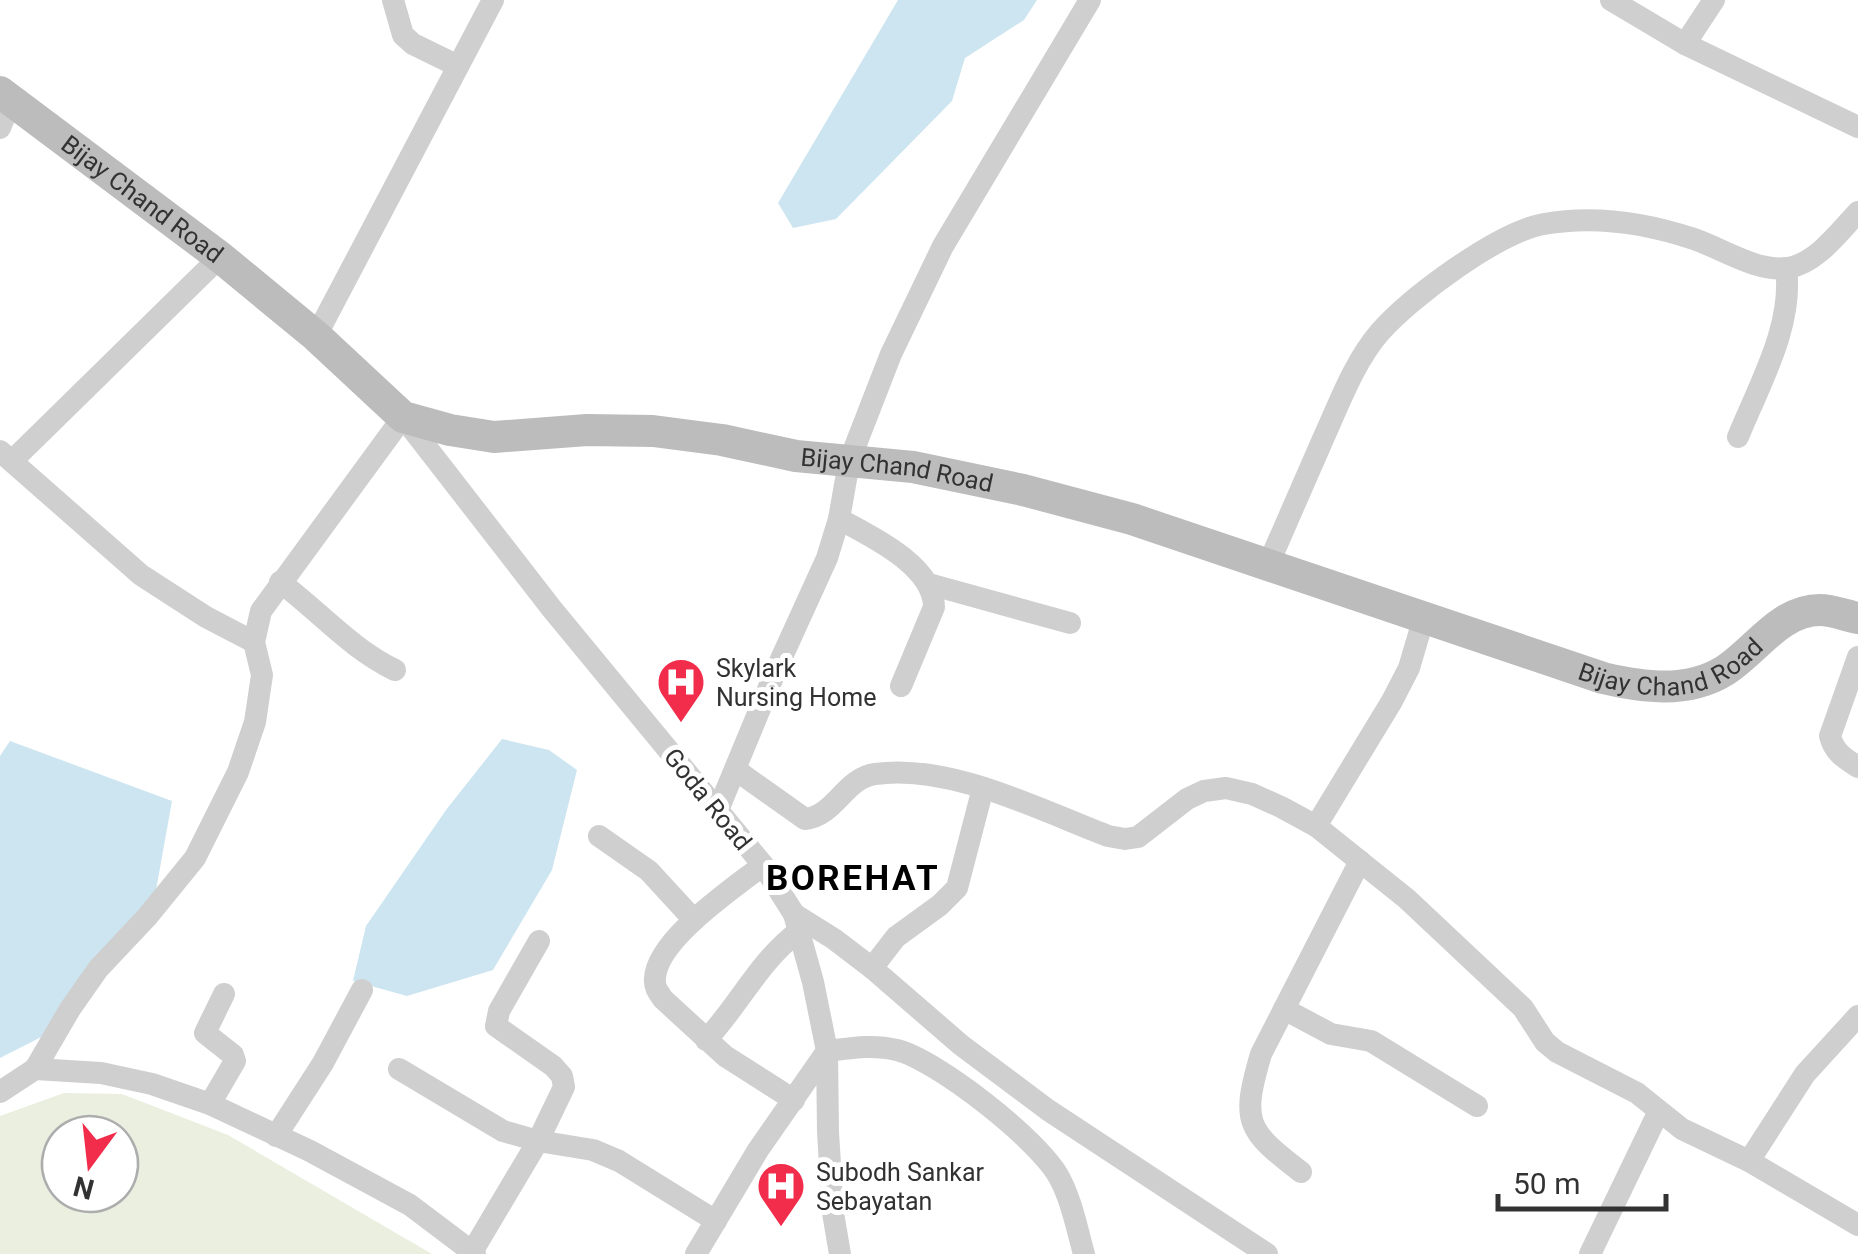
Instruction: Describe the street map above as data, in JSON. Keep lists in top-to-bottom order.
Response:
{
  "streets": {
    "main road": ["Bijay Chand Road"],
    "street": ["Goda Road"]
  },
  "crossings": [
    ["Bijay Chand Road", "Goda Road"]
  ],
  "districts": ["BOREHAT"],
  "places": {
    "hospital": ["Skylark Nursing Home", "Subodh Sankar Sebayatan"]
  },
  "scale_bar": "50 m",
  "north": "bottom"
}
